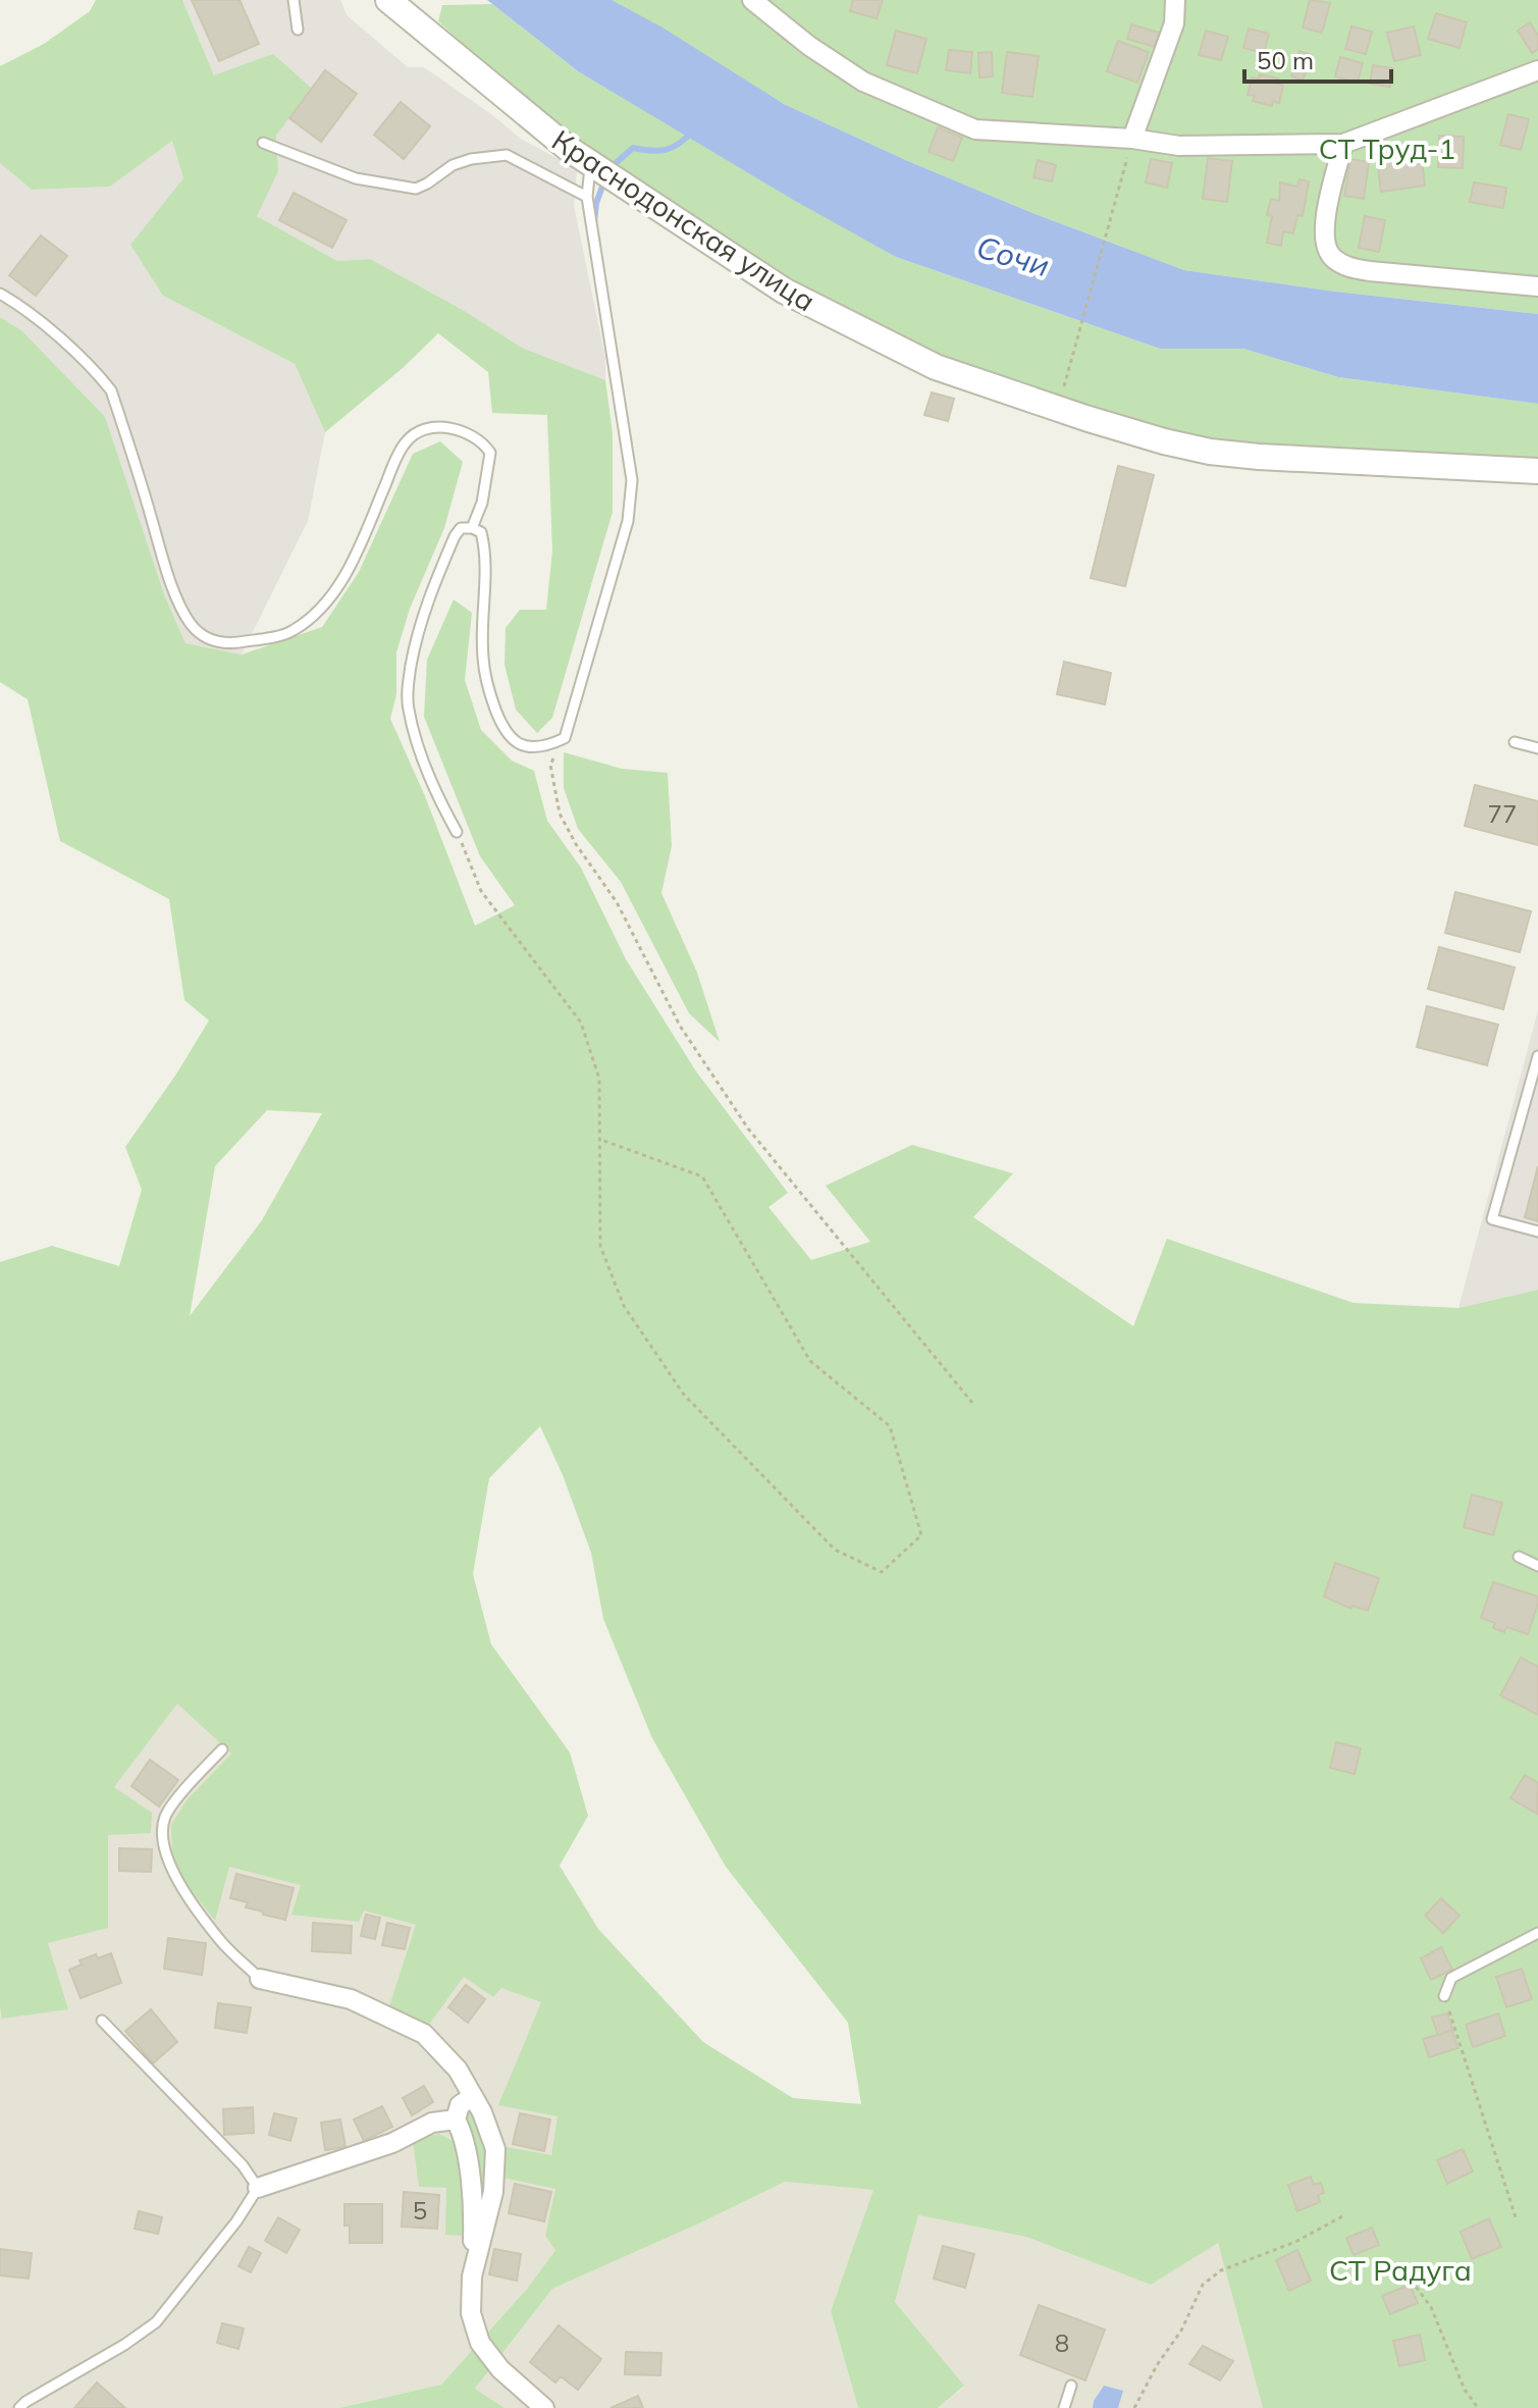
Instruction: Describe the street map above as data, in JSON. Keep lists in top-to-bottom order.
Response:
{
  "streets": {
    "street": ["Краснодонская улица"]
  },
  "water": ["Сочи"],
  "parks": ["СТ Труд-1", "СТ Радуга"],
  "house_numbers": ["77", "5", "8"],
  "scale_bar": "50 m"
}
